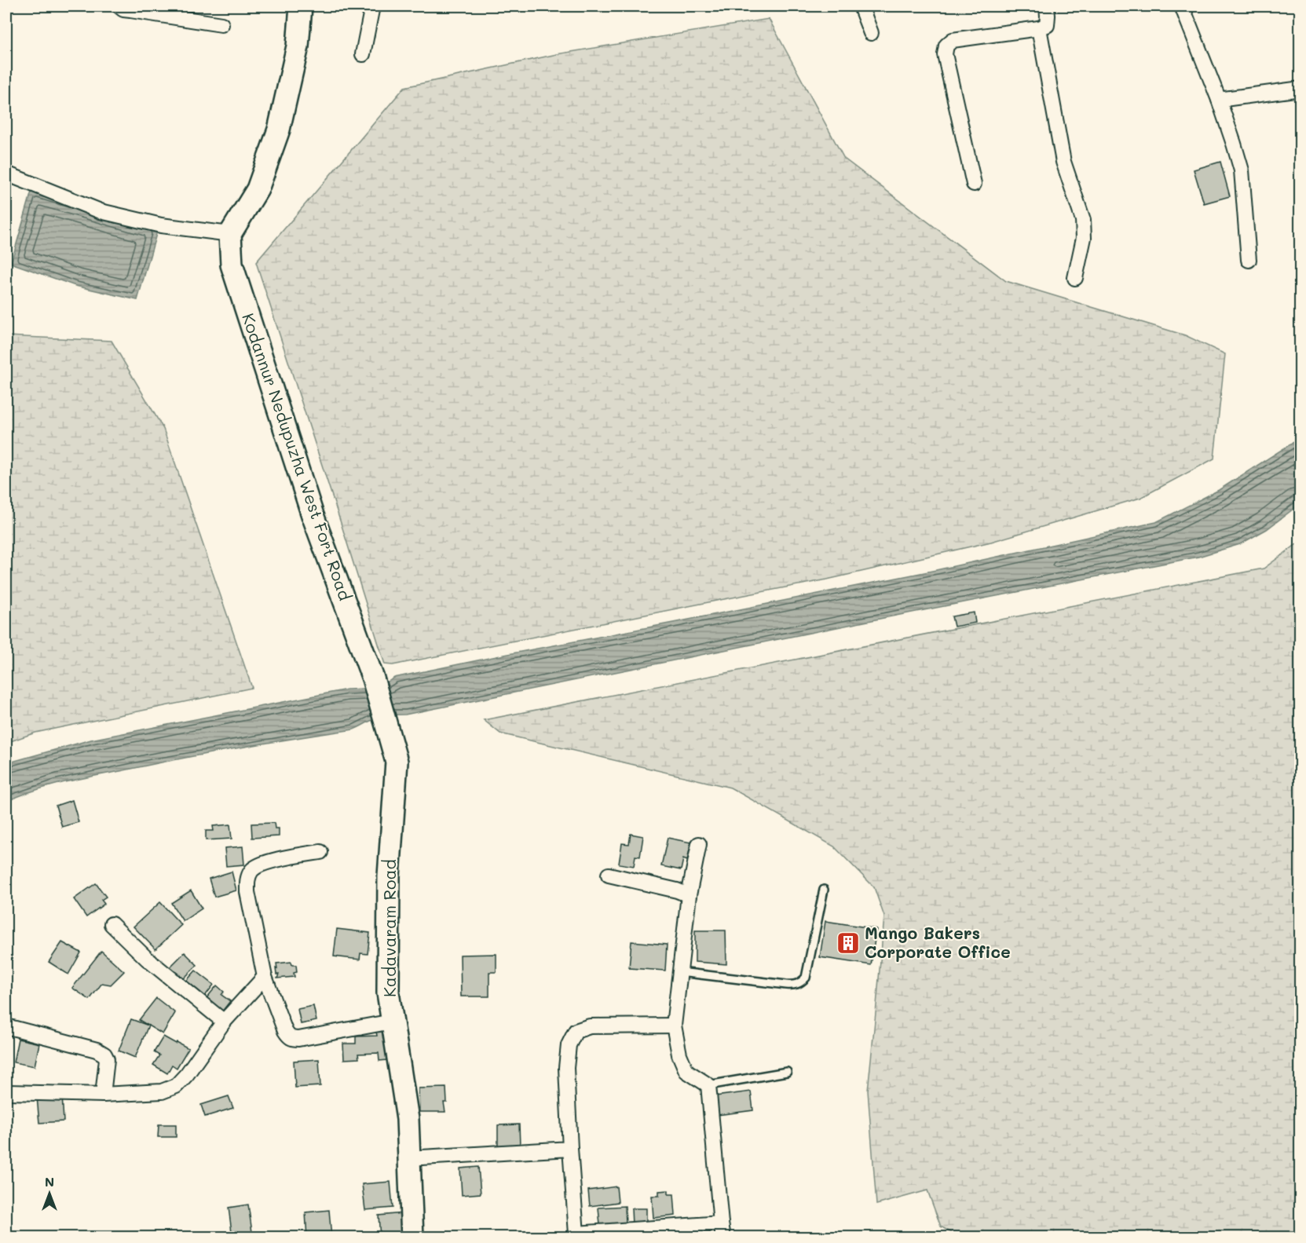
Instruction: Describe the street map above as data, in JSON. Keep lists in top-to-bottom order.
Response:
{
  "streets": {
    "main road": ["Kodannur Nedupuzha West Fort Road", "Kadavaram Road"]
  },
  "crossings": [
    ["Kodannur Nedupuzha West Fort Road", "Kadavaram Road"]
  ],
  "places": {
    "building": ["Mango Bakers Corporate Office"]
  },
  "north": "top"
}
